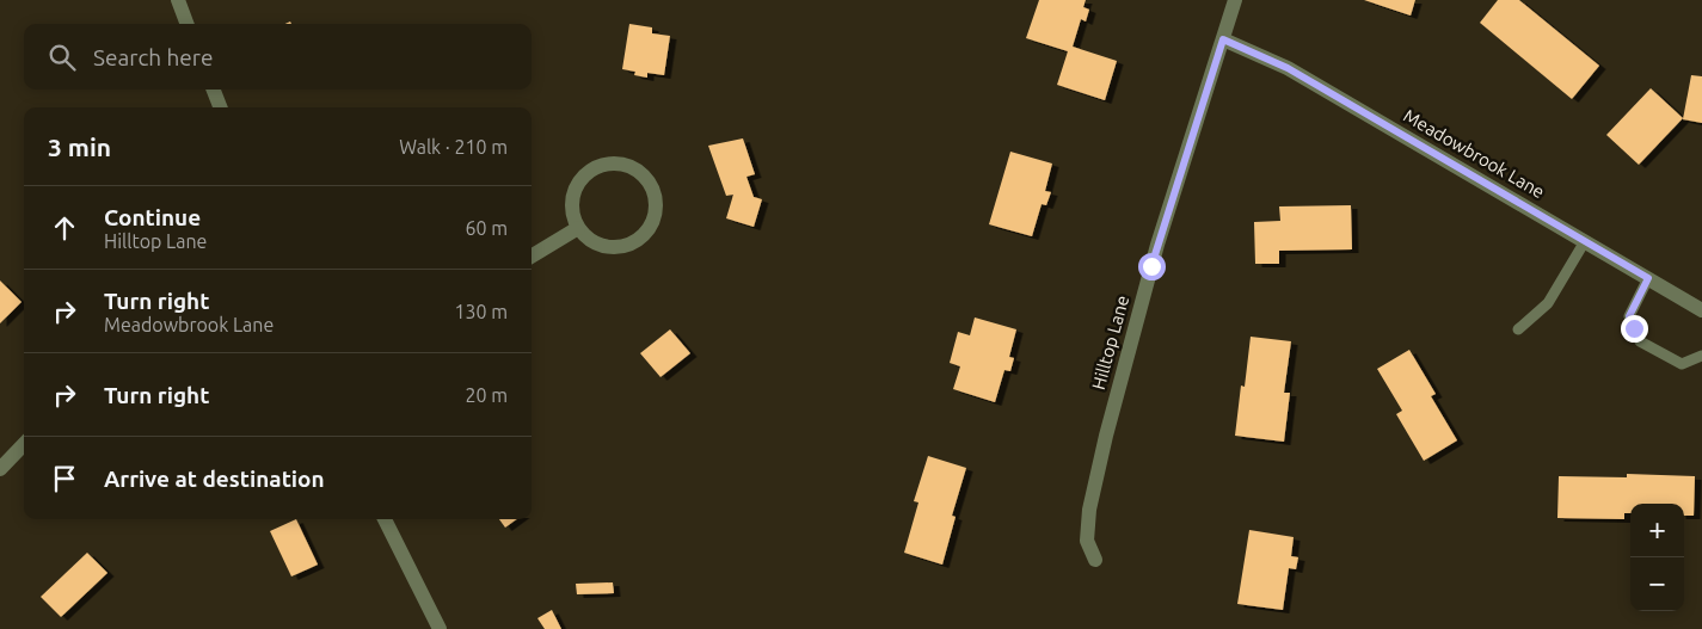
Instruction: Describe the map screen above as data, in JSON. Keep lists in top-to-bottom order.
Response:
{
  "streets": {
    "street": ["Meadowbrook Lane", "Hilltop Lane"]
  },
  "crossings": [
    ["Meadowbrook Lane", "Hilltop Lane"]
  ],
  "page": {
    "search": "Search here",
    "heading": ["3 min", "Walk · 210 m"],
    "list": [
      ["Continue", "Hilltop Lane", "60 m"],
      ["Turn right", "Meadowbrook Lane", "130 m"],
      ["Turn right", "20 m"],
      "Arrive at destination"
    ],
    "map_buttons": ["+", "−"]
  }
}
